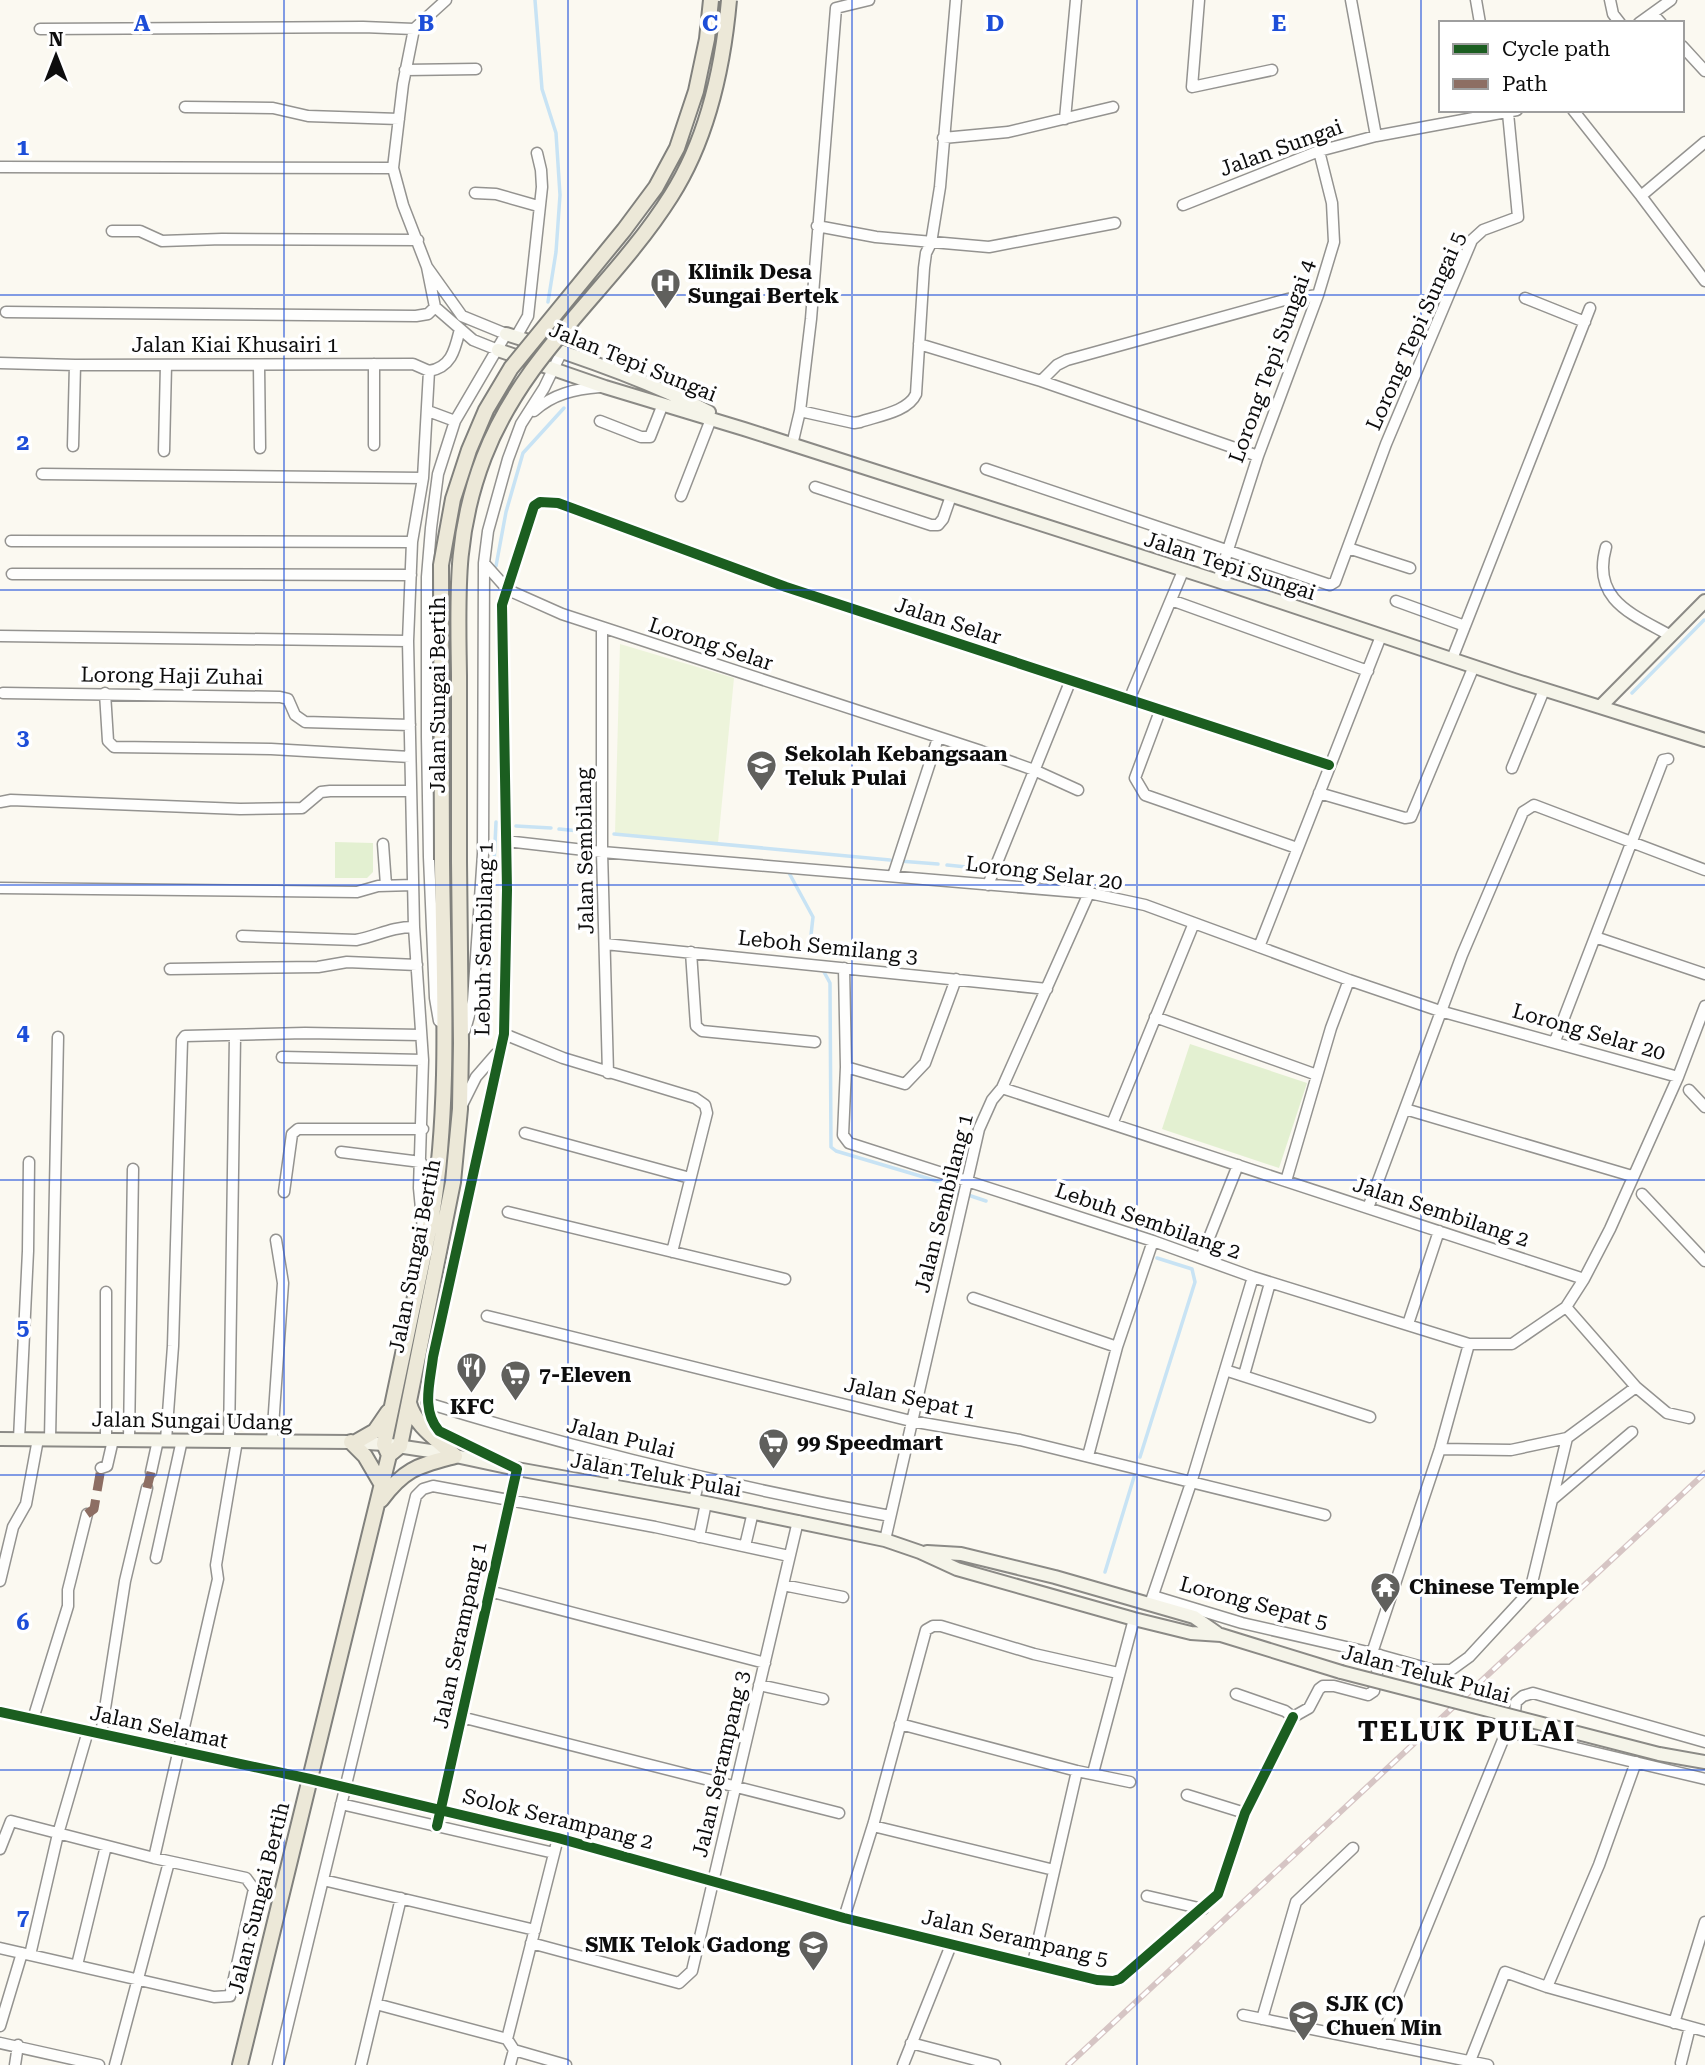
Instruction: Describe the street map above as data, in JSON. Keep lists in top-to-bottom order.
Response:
{
  "streets": {
    "main road": [
      "Jalan Tepi Sungai",
      "Jalan Sungai Bertih",
      "Jalan Sungai Udang",
      "Jalan Teluk Pulai"
    ],
    "street": [
      "Jalan Sungai",
      "Lorong Tepi Sungai 5",
      "Jalan Kiai Khusairi 1",
      "Lorong Tepi Sungai 4",
      "Jalan Selar",
      "Lorong Selar",
      "Lorong Haji Zuhai",
      "Jalan Sembilang",
      "Lorong Selar 20",
      "Lebuh Sembilang 1",
      "Leboh Semilang 3",
      "Jalan Sembilang 1",
      "Jalan Sembilang 2",
      "Lebuh Sembilang 2",
      "Jalan Sepat 1",
      "Jalan Pulai",
      "Lorong Sepat 5",
      "Jalan Serampang 1",
      "Jalan Selamat",
      "Jalan Serampang 3",
      "Solok Serampang 2",
      "Jalan Serampang 5"
    ]
  },
  "crossings": [
    ["Jalan Sungai", "Lorong Tepi Sungai 4"],
    ["Lorong Tepi Sungai 5", "Jalan Tepi Sungai"],
    ["Lorong Tepi Sungai 4", "Jalan Tepi Sungai"],
    ["Jalan Selar", "Lebuh Sembilang 1"],
    ["Lorong Selar", "Jalan Sembilang"],
    ["Lorong Selar", "Lebuh Sembilang 1"],
    ["Jalan Sungai Bertih", "Jalan Sungai Udang"],
    ["Jalan Sungai Bertih", "Jalan Teluk Pulai"],
    ["Jalan Sungai Bertih", "Jalan Selamat"],
    ["Jalan Sungai Bertih", "Solok Serampang 2"],
    ["Jalan Sembilang", "Lorong Selar 20"],
    ["Jalan Sembilang", "Leboh Semilang 3"],
    ["Lorong Selar 20", "Lebuh Sembilang 1"],
    ["Lorong Selar 20", "Jalan Sembilang 1"],
    ["Lebuh Sembilang 1", "Jalan Pulai"],
    ["Leboh Semilang 3", "Jalan Sembilang 1"],
    ["Leboh Semilang 3", "Lebuh Sembilang 2"],
    ["Jalan Sembilang 1", "Jalan Sembilang 2"],
    ["Jalan Sembilang 1", "Lebuh Sembilang 2"],
    ["Jalan Sembilang 1", "Jalan Sepat 1"],
    ["Jalan Sembilang 1", "Jalan Pulai"],
    ["Jalan Sembilang 1", "Jalan Teluk Pulai"],
    ["Jalan Sembilang 2", "Lebuh Sembilang 2"],
    ["Jalan Sungai Udang", "Jalan Teluk Pulai"],
    ["Jalan Teluk Pulai", "Lorong Sepat 5"],
    ["Jalan Teluk Pulai", "Jalan Serampang 1"],
    ["Jalan Teluk Pulai", "Jalan Serampang 3"],
    ["Lorong Sepat 5", "Jalan Serampang 5"],
    ["Jalan Serampang 1", "Solok Serampang 2"],
    ["Jalan Selamat", "Solok Serampang 2"],
    ["Jalan Serampang 3", "Solok Serampang 2"],
    ["Jalan Serampang 3", "Jalan Serampang 5"],
    ["Solok Serampang 2", "Jalan Serampang 5"]
  ],
  "districts": ["TELUK PULAI"],
  "places": {
    "hospital": ["Klinik Desa Sungai Bertek"],
    "school or university": ["Sekolah Kebangsaan Teluk Pulai", "SMK Telok Gadong", "SJK (C) Chuen Min"],
    "restaurant": ["KFC"],
    "supermarket": ["7-Eleven", "99 Speedmart"],
    "temple": ["Chinese Temple"]
  },
  "legend": ["Cycle path", "Path"],
  "north": "top",
  "grid": {
    "columns": [
      "A",
      "B",
      "C",
      "D",
      "E"
    ],
    "rows": [
      "1",
      "2",
      "3",
      "4",
      "5",
      "6",
      "7"
    ]
  }
}
